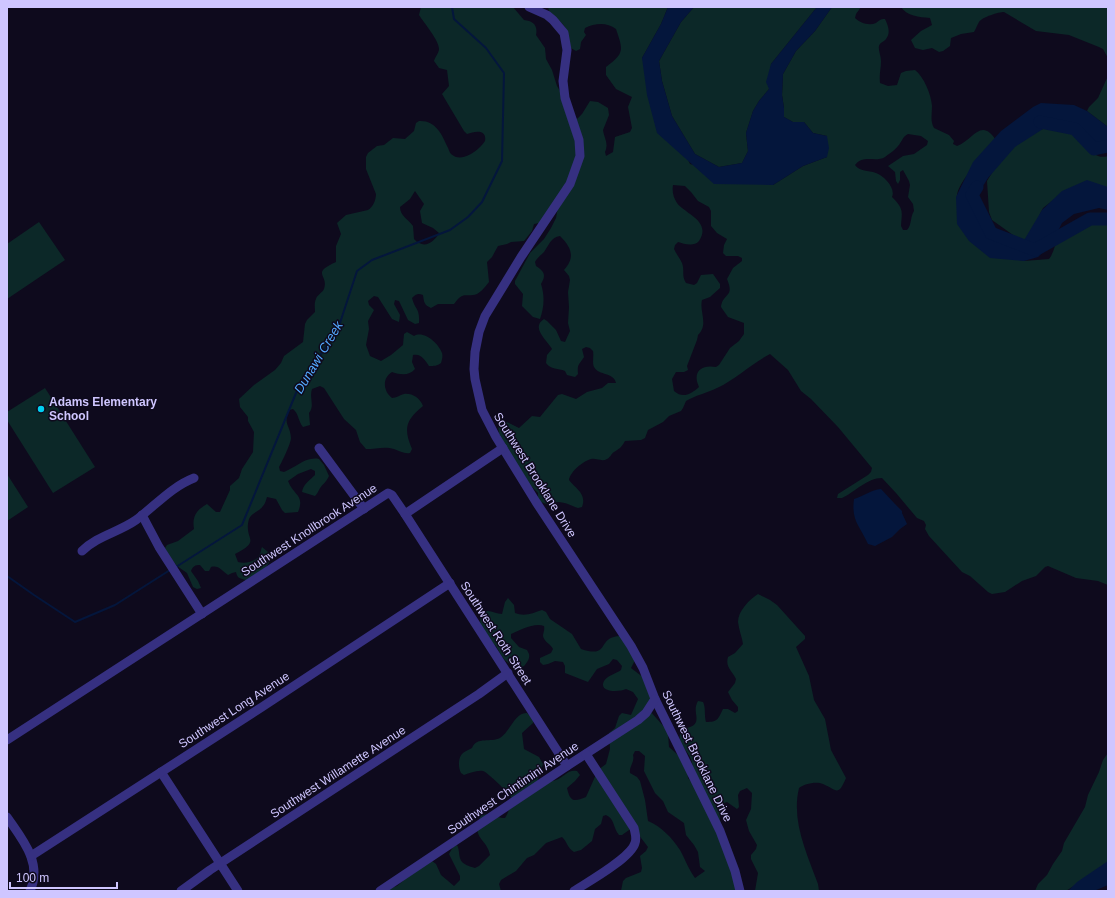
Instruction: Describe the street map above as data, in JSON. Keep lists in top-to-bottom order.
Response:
{
  "streets": {
    "street": [
      "Southwest Brooklane Drive",
      "Southwest Knollbrook Avenue",
      "Southwest Roth Street",
      "Southwest Long Avenue",
      "Southwest Willamette Avenue",
      "Southwest Chintimini Avenue"
    ]
  },
  "crossings": [
    ["Southwest Brooklane Drive", "Southwest Chintimini Avenue"],
    ["Southwest Knollbrook Avenue", "Southwest Roth Street"],
    ["Southwest Roth Street", "Southwest Long Avenue"],
    ["Southwest Roth Street", "Southwest Willamette Avenue"],
    ["Southwest Roth Street", "Southwest Chintimini Avenue"]
  ],
  "water": ["Dunawi Creek"],
  "places": ["Adams Elementary School"],
  "scale_bar": "100 m"
}
